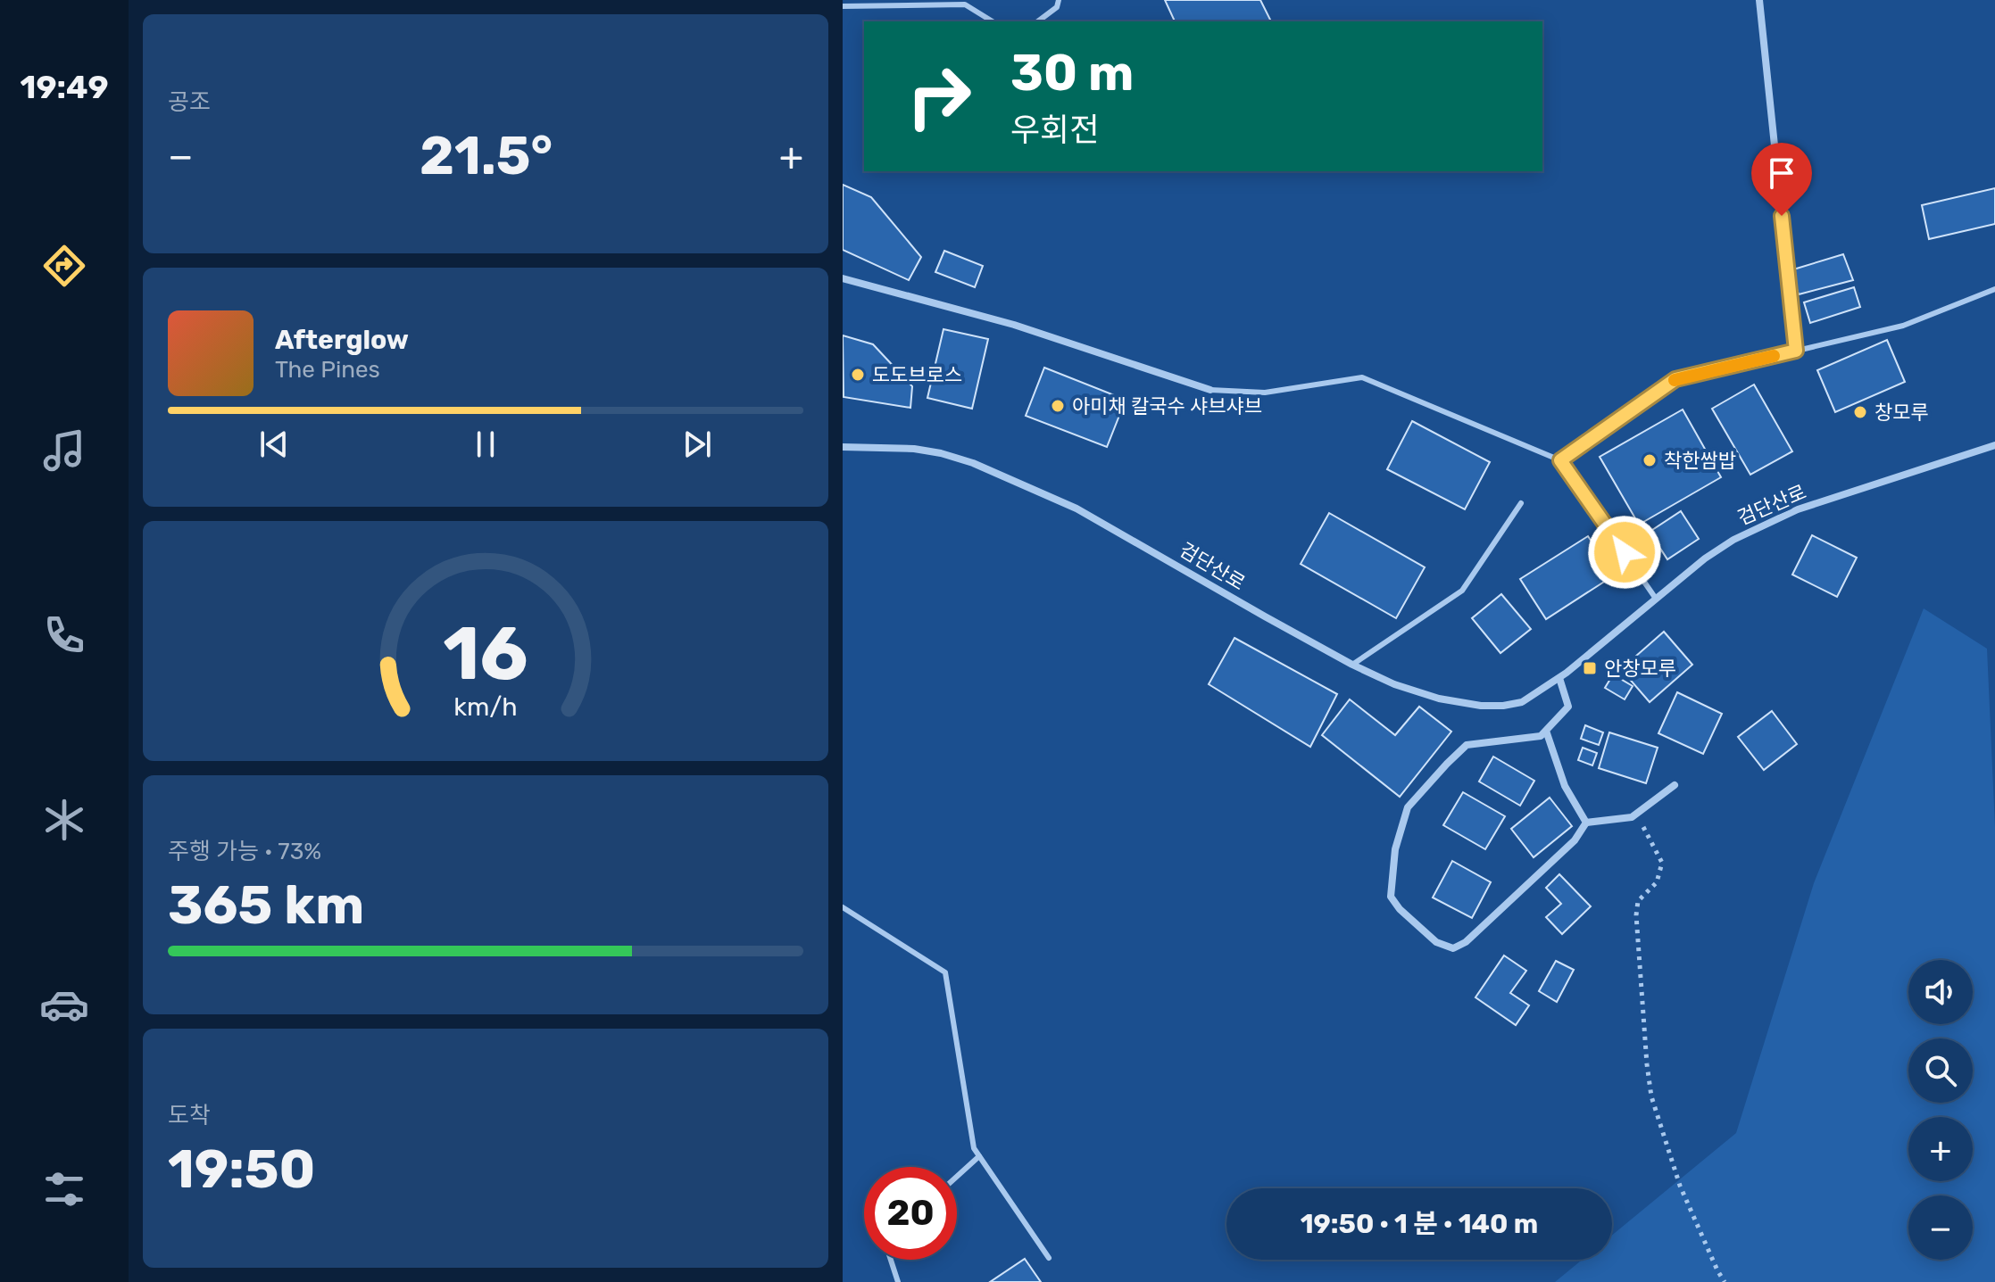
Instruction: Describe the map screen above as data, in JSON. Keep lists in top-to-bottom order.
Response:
{
  "streets": {
    "street": ["검단산로"]
  },
  "places": {
    "other": [
      "도도브로스",
      "아미채 칼국수 샤브샤브",
      "창모루",
      "착한쌈밥"
    ],
    "transit": ["안창모루"]
  },
  "page": {
    "tabs": "19:49",
    "tile": [
      "공조",
      ["주행 가능 · 73%", "365 km"],
      ["도착", "19:50"]
    ],
    "turn": ["30 m", "우회전"],
    "heat": ["−", "21.5°", "+"],
    "song": ["Afterglow", "The Pines"],
    "map_buttons": ["+", "−"],
    "limit": "20",
    "trip": "19:50 · 1 분 · 140 m",
    "gauge": ["16", "km/h"]
  }
}
